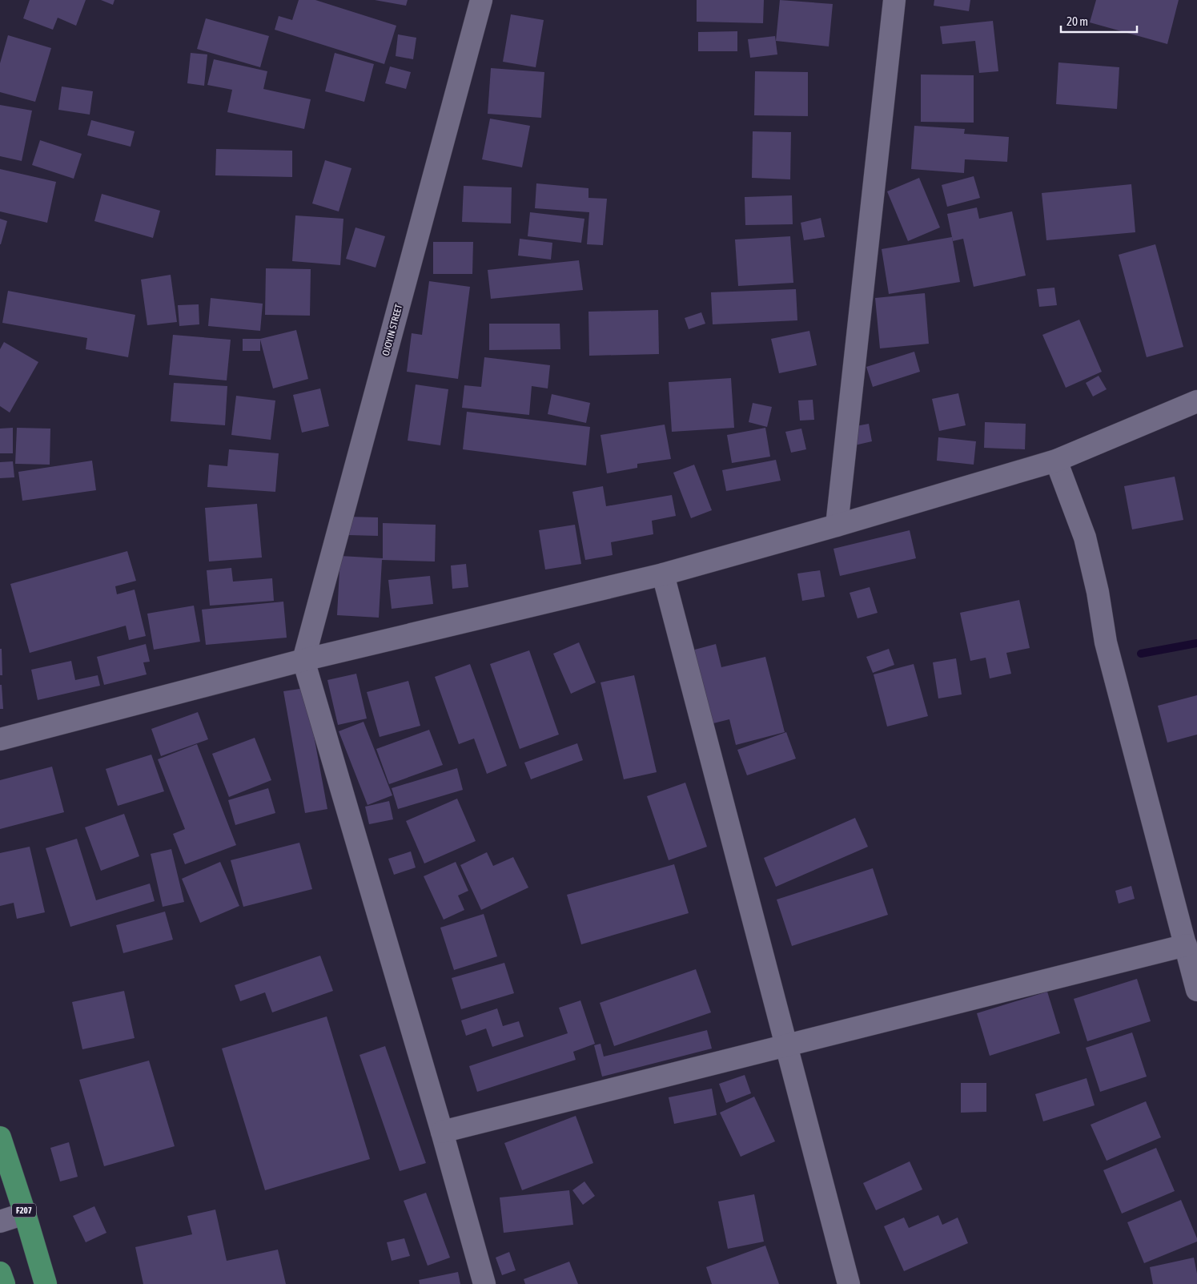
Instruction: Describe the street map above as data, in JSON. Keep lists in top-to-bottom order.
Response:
{
  "streets": {
    "main road": ["F207"],
    "street": ["OJOYIN STREET"]
  },
  "scale_bar": "20 m"
}
